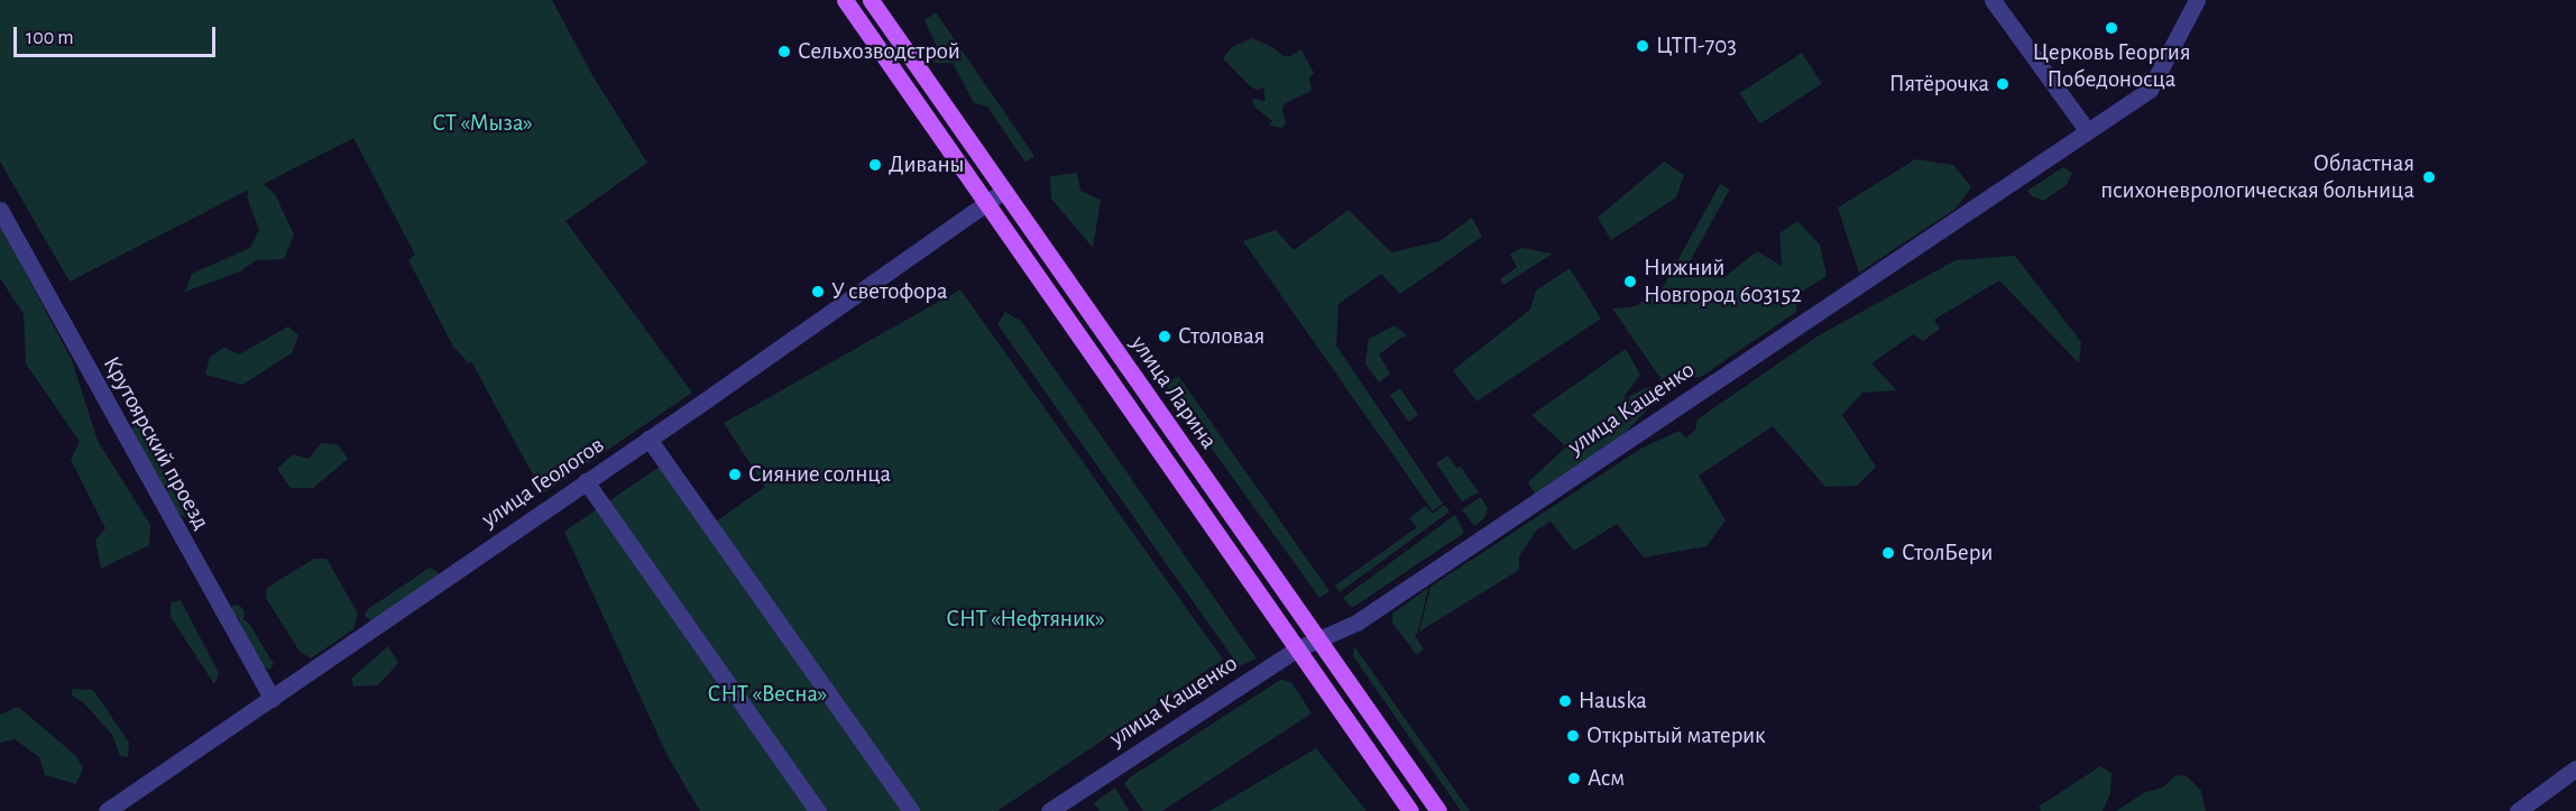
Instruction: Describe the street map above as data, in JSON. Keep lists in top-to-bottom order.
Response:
{
  "streets": {
    "main road": ["улица Ларина"],
    "street": ["улица Кащенко", "Крутоярский проезд", "улица Геологов"]
  },
  "crossings": [
    ["улица Ларина", "улица Кащенко"],
    ["улица Ларина", "улица Геологов"],
    ["Крутоярский проезд", "улица Геологов"]
  ],
  "parks": ["СТ «Мыза»", "СНТ «Нефтяник»", "СНТ «Весна»"],
  "places": [
    "Церковь Георгия Победоносца",
    "ЦТП-703",
    "Сельхозводстрой",
    "Пятёрочка",
    "Диваны",
    "Областная психоневрологическая больница",
    "Нижний Новгород 603152",
    "У светофора",
    "Столовая",
    "Сияние солнца",
    "СтолБери",
    "Hauska",
    "Открытый материк",
    "Асм"
  ],
  "scale_bar": "100 m"
}
